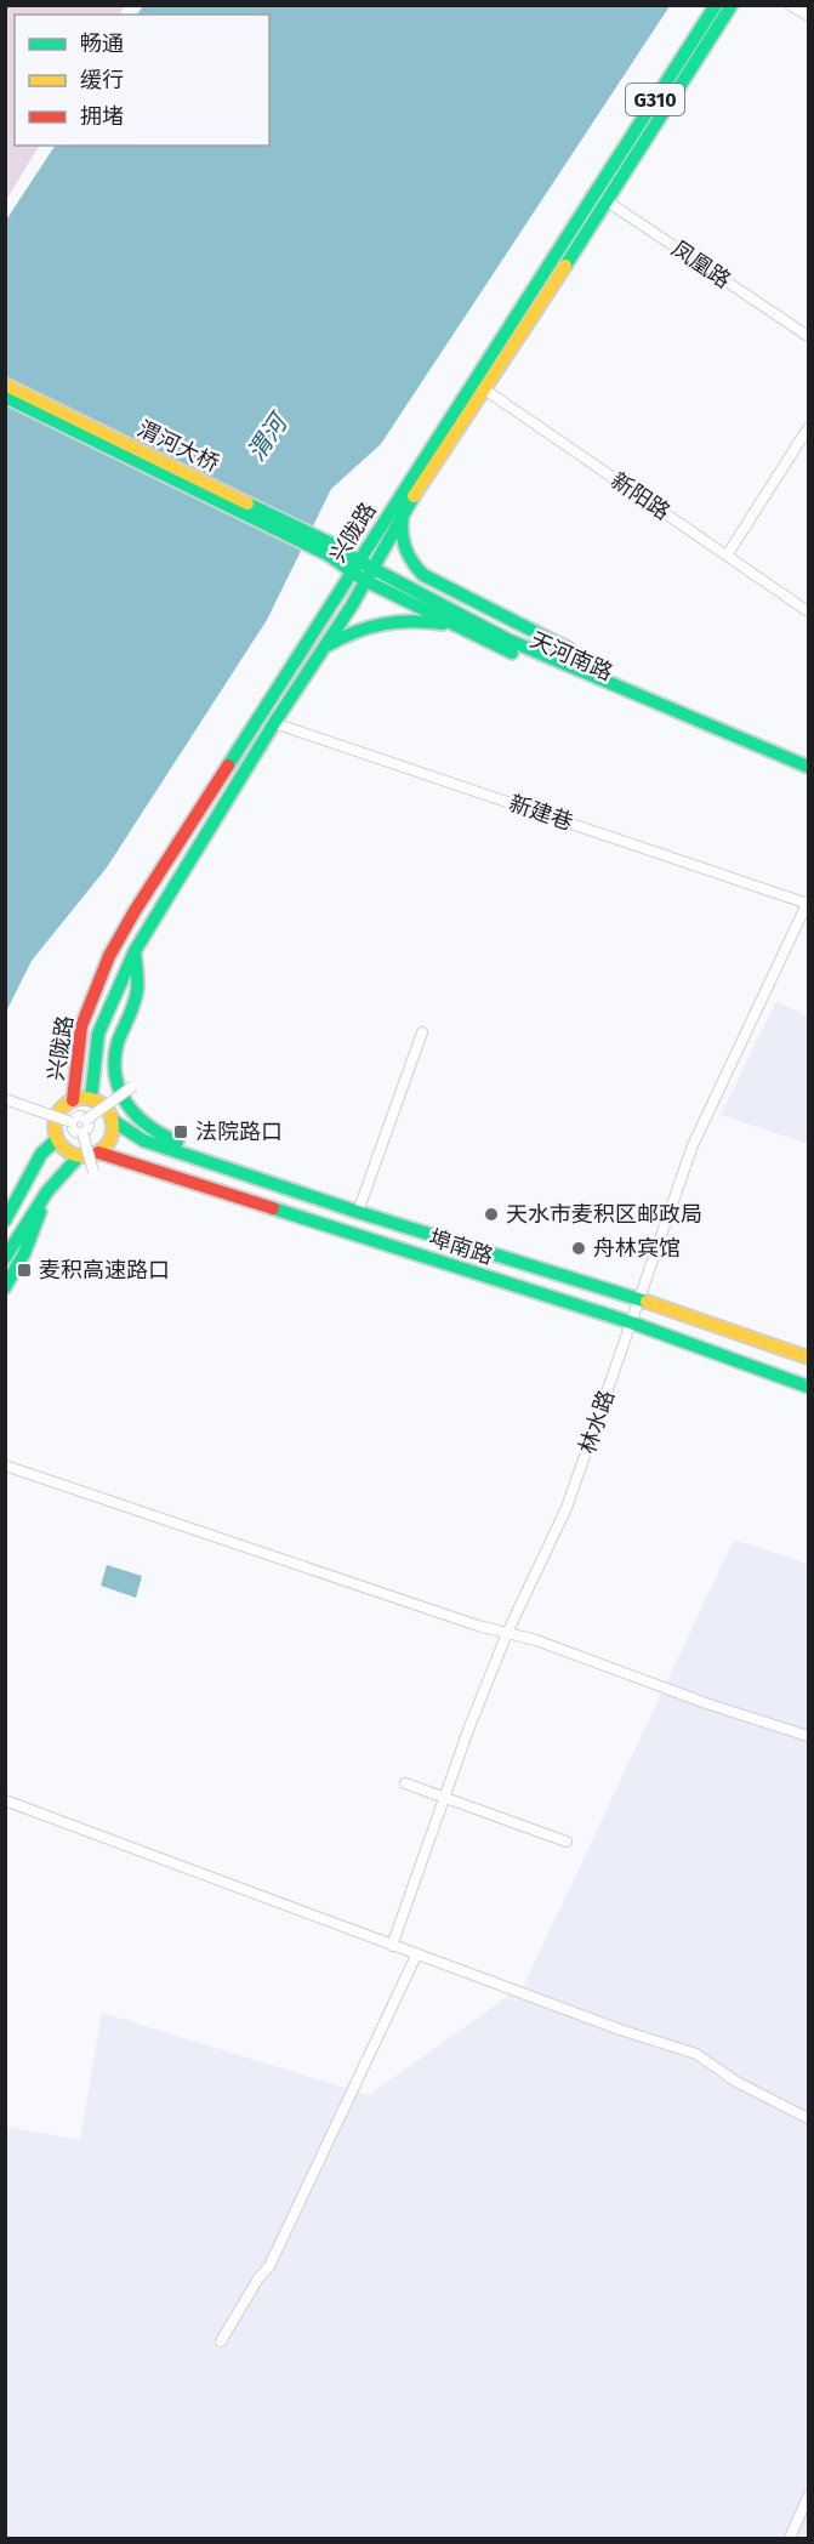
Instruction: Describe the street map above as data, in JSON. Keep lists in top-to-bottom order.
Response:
{
  "streets": {
    "main road": [
      "G310",
      "渭河大桥",
      "兴陇路",
      "天河南路",
      "埠南路"
    ],
    "street": [
      "凤凰路",
      "新阳路",
      "新建巷",
      "林水路"
    ]
  },
  "crossings": [
    ["凤凰路", "兴陇路"],
    ["渭河大桥", "天河南路"],
    ["新阳路", "兴陇路"],
    ["兴陇路", "天河南路"],
    ["兴陇路", "新建巷"],
    ["兴陇路", "埠南路"],
    ["新建巷", "林水路"],
    ["埠南路", "林水路"]
  ],
  "water": ["渭河"],
  "places": {
    "transit": ["法院路口", "麦积高速路口"],
    "other": ["天水市麦积区邮政局", "舟林宾馆"]
  },
  "legend": ["畅通", "缓行", "拥堵"]
}
